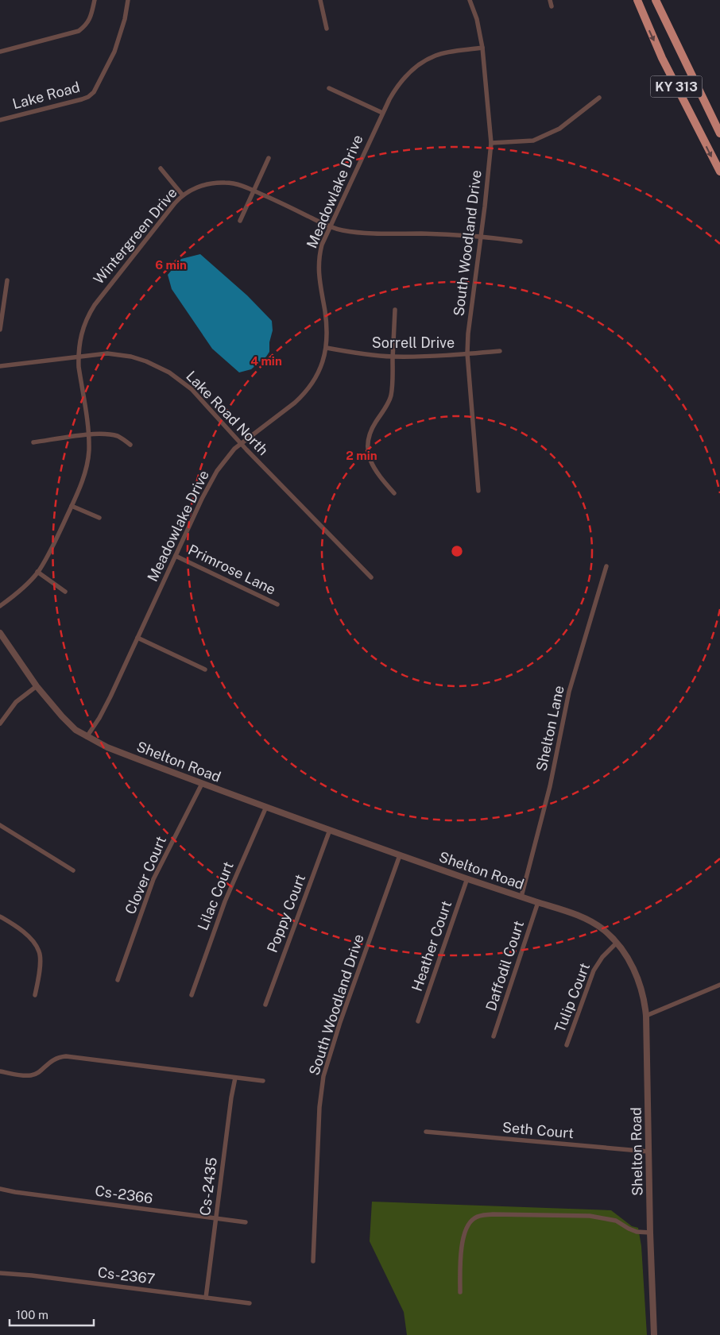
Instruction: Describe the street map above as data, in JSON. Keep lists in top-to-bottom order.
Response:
{
  "streets": {
    "highway": ["KY 313"],
    "street": [
      "Lake Road",
      "Meadowlake Drive",
      "Wintergreen Drive",
      "South Woodland Drive",
      "Sorrell Drive",
      "Lake Road North",
      "Primrose Lane",
      "Shelton Lane",
      "Shelton Road",
      "Clover Court",
      "Lilac Court",
      "Poppy Court",
      "Heather Court",
      "Daffodil Court",
      "Tulip Court",
      "Seth Court",
      "Cs-2435",
      "Cs-2366",
      "Cs-2367"
    ]
  },
  "crossings": [
    ["Meadowlake Drive", "Wintergreen Drive"],
    ["Meadowlake Drive", "South Woodland Drive"],
    ["Meadowlake Drive", "Sorrell Drive"],
    ["Meadowlake Drive", "Lake Road North"],
    ["Meadowlake Drive", "Primrose Lane"],
    ["Meadowlake Drive", "Shelton Road"],
    ["Wintergreen Drive", "South Woodland Drive"],
    ["Wintergreen Drive", "Lake Road North"],
    ["South Woodland Drive", "Sorrell Drive"],
    ["South Woodland Drive", "Shelton Road"],
    ["Shelton Lane", "Shelton Road"],
    ["Shelton Road", "Clover Court"],
    ["Shelton Road", "Lilac Court"],
    ["Shelton Road", "Poppy Court"],
    ["Shelton Road", "Heather Court"],
    ["Shelton Road", "Daffodil Court"],
    ["Shelton Road", "Tulip Court"],
    ["Shelton Road", "Seth Court"],
    ["Cs-2435", "Cs-2366"],
    ["Cs-2435", "Cs-2367"]
  ],
  "scale_bar": "100 m",
  "rings": ["6 min", "4 min", "2 min"]
}
